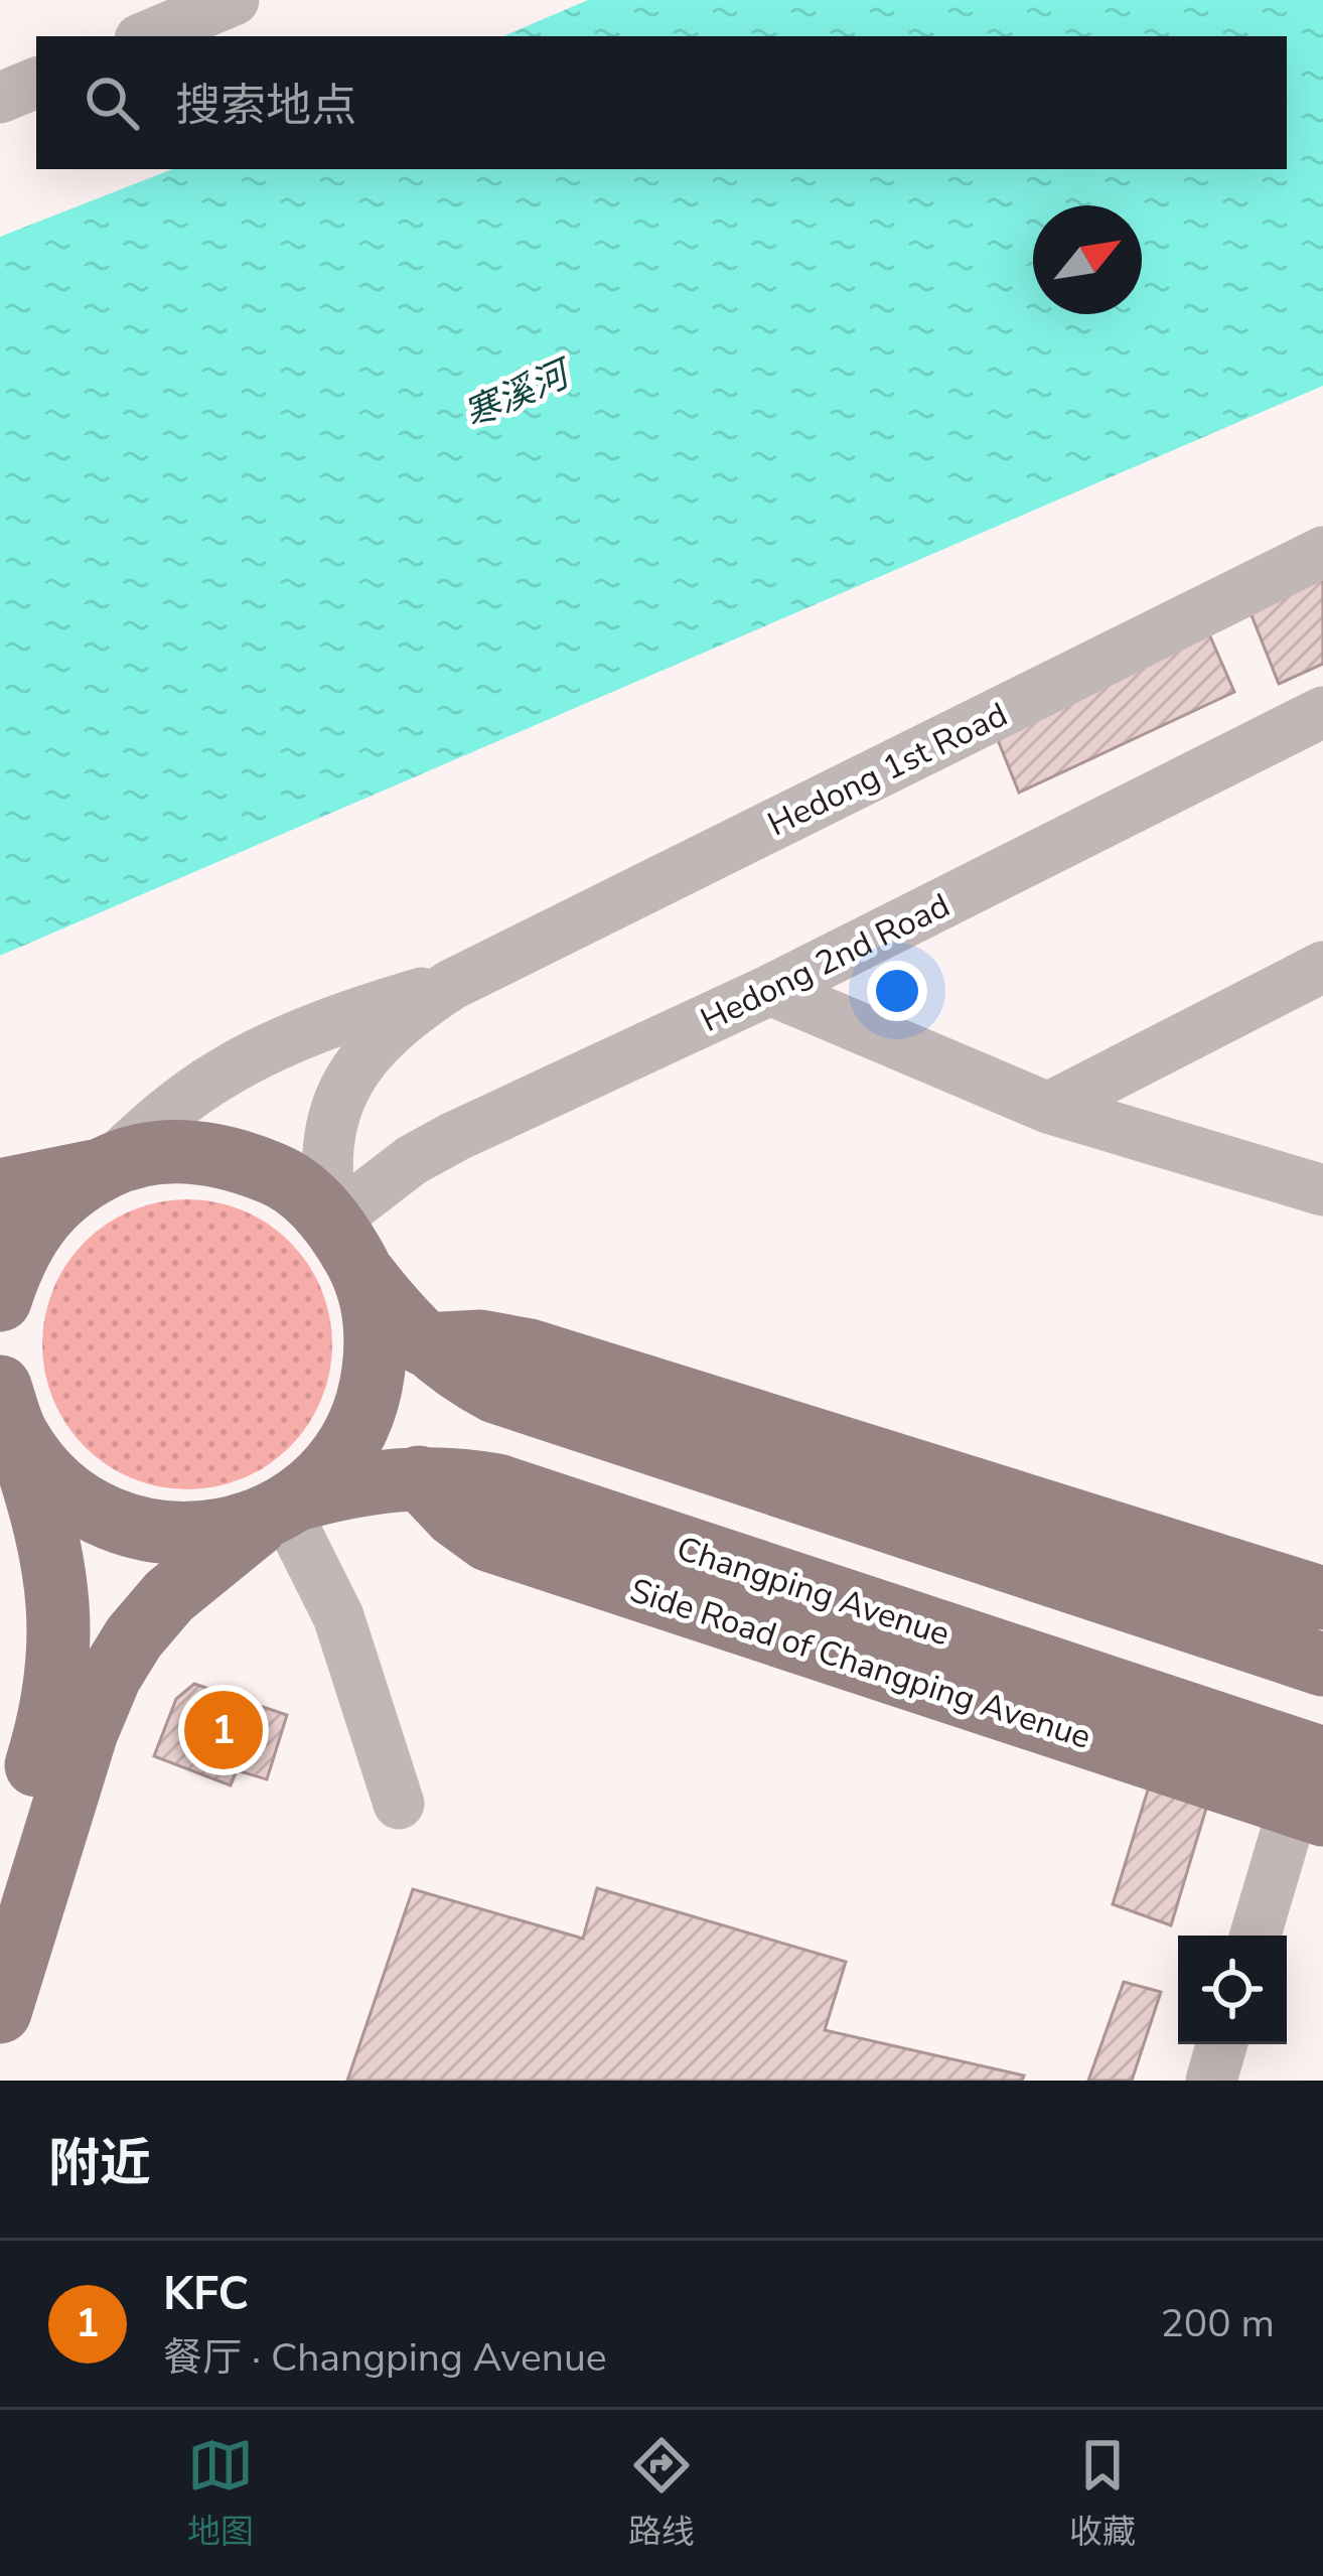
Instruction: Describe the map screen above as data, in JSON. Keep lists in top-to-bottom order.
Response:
{
  "streets": {
    "main road": ["Changping Avenue"],
    "street": ["Hedong 1st Road", "Hedong 2nd Road"]
  },
  "crossings": [
    ["Hedong 1st Road", "Hedong 2nd Road"]
  ],
  "water": ["寒溪河"],
  "north": "top right",
  "page": {
    "search": "搜索地点",
    "pins": "1",
    "heading": "附近",
    "list": [
      {
        "mark": "1",
        "name": "KFC",
        "note": "餐厅 · Changping Avenue",
        "value": "200 m"
      }
    ],
    "nav": ["地图", "路线", "收藏"]
  }
}
